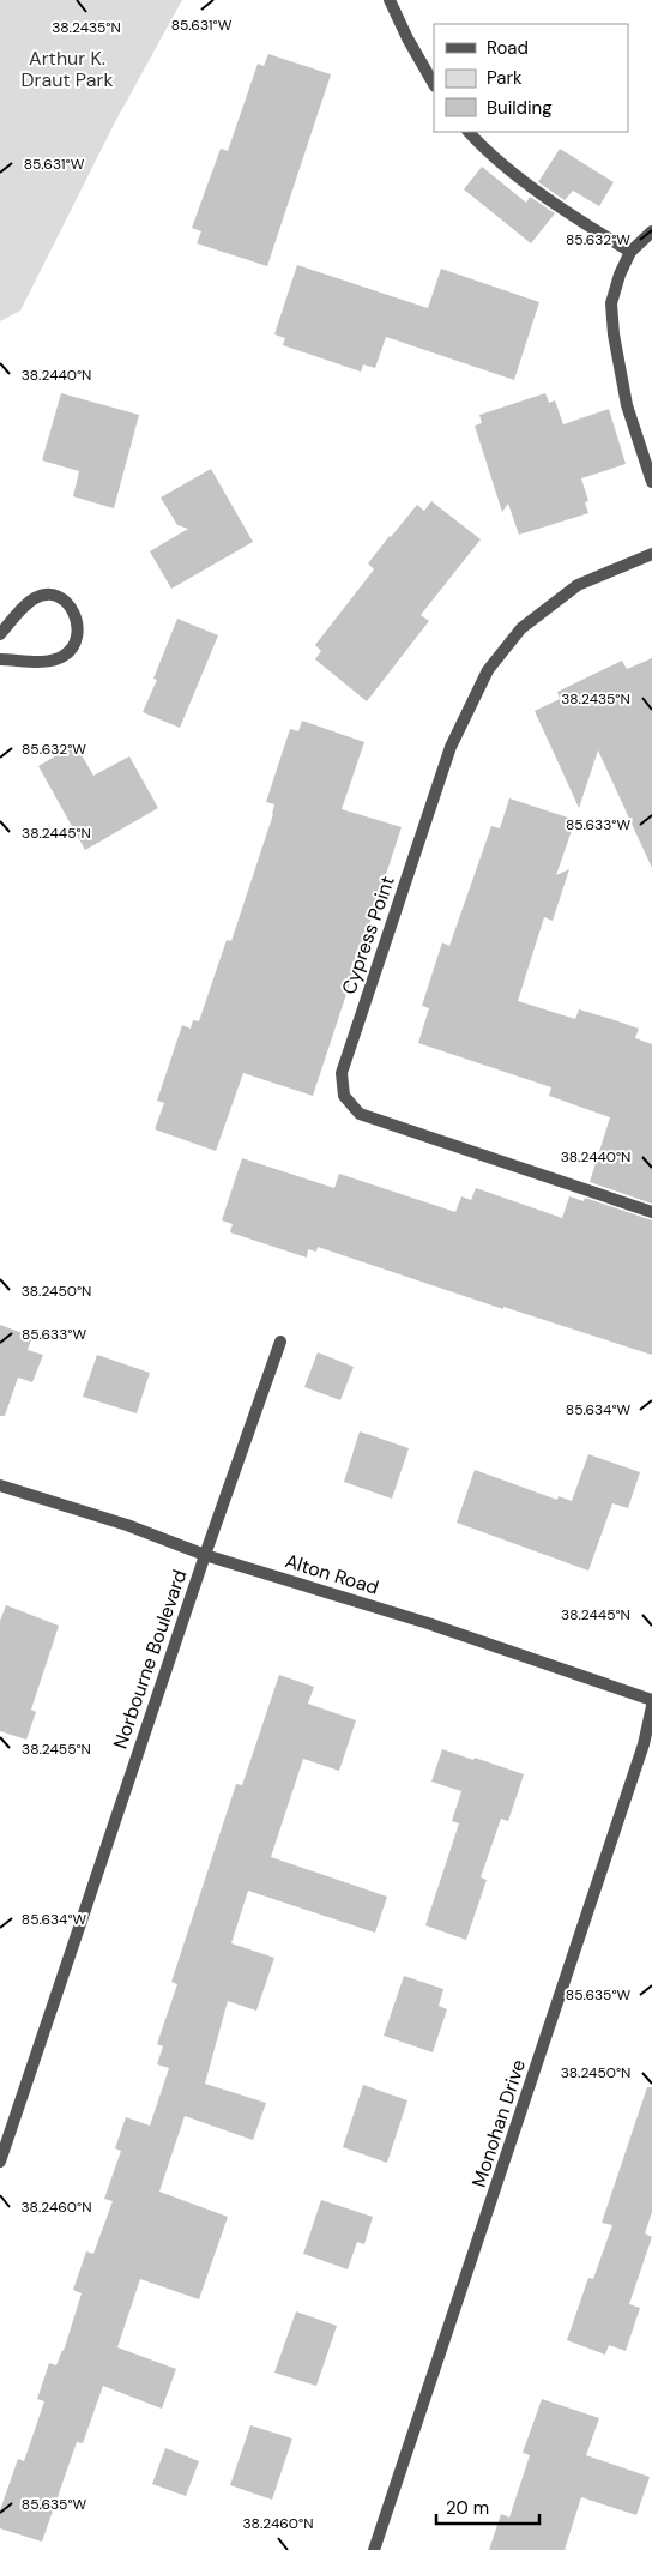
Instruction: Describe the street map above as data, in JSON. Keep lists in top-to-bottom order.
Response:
{
  "streets": {
    "street": [
      "Cypress Point",
      "Alton Road",
      "Norbourne Boulevard",
      "Monohan Drive"
    ]
  },
  "crossings": [
    ["Alton Road", "Norbourne Boulevard"]
  ],
  "parks": ["Arthur K. Draut Park"],
  "legend": ["Road", "Park", "Building"],
  "scale_bar": "20 m",
  "coordinates": [
    "85.631°W",
    "38.2435°N",
    "85.632°W",
    "38.2440°N",
    "85.633°W",
    "38.2445°N",
    "38.2450°N",
    "85.634°W",
    "38.2455°N",
    "85.635°W",
    "38.2460°N"
  ]
}
